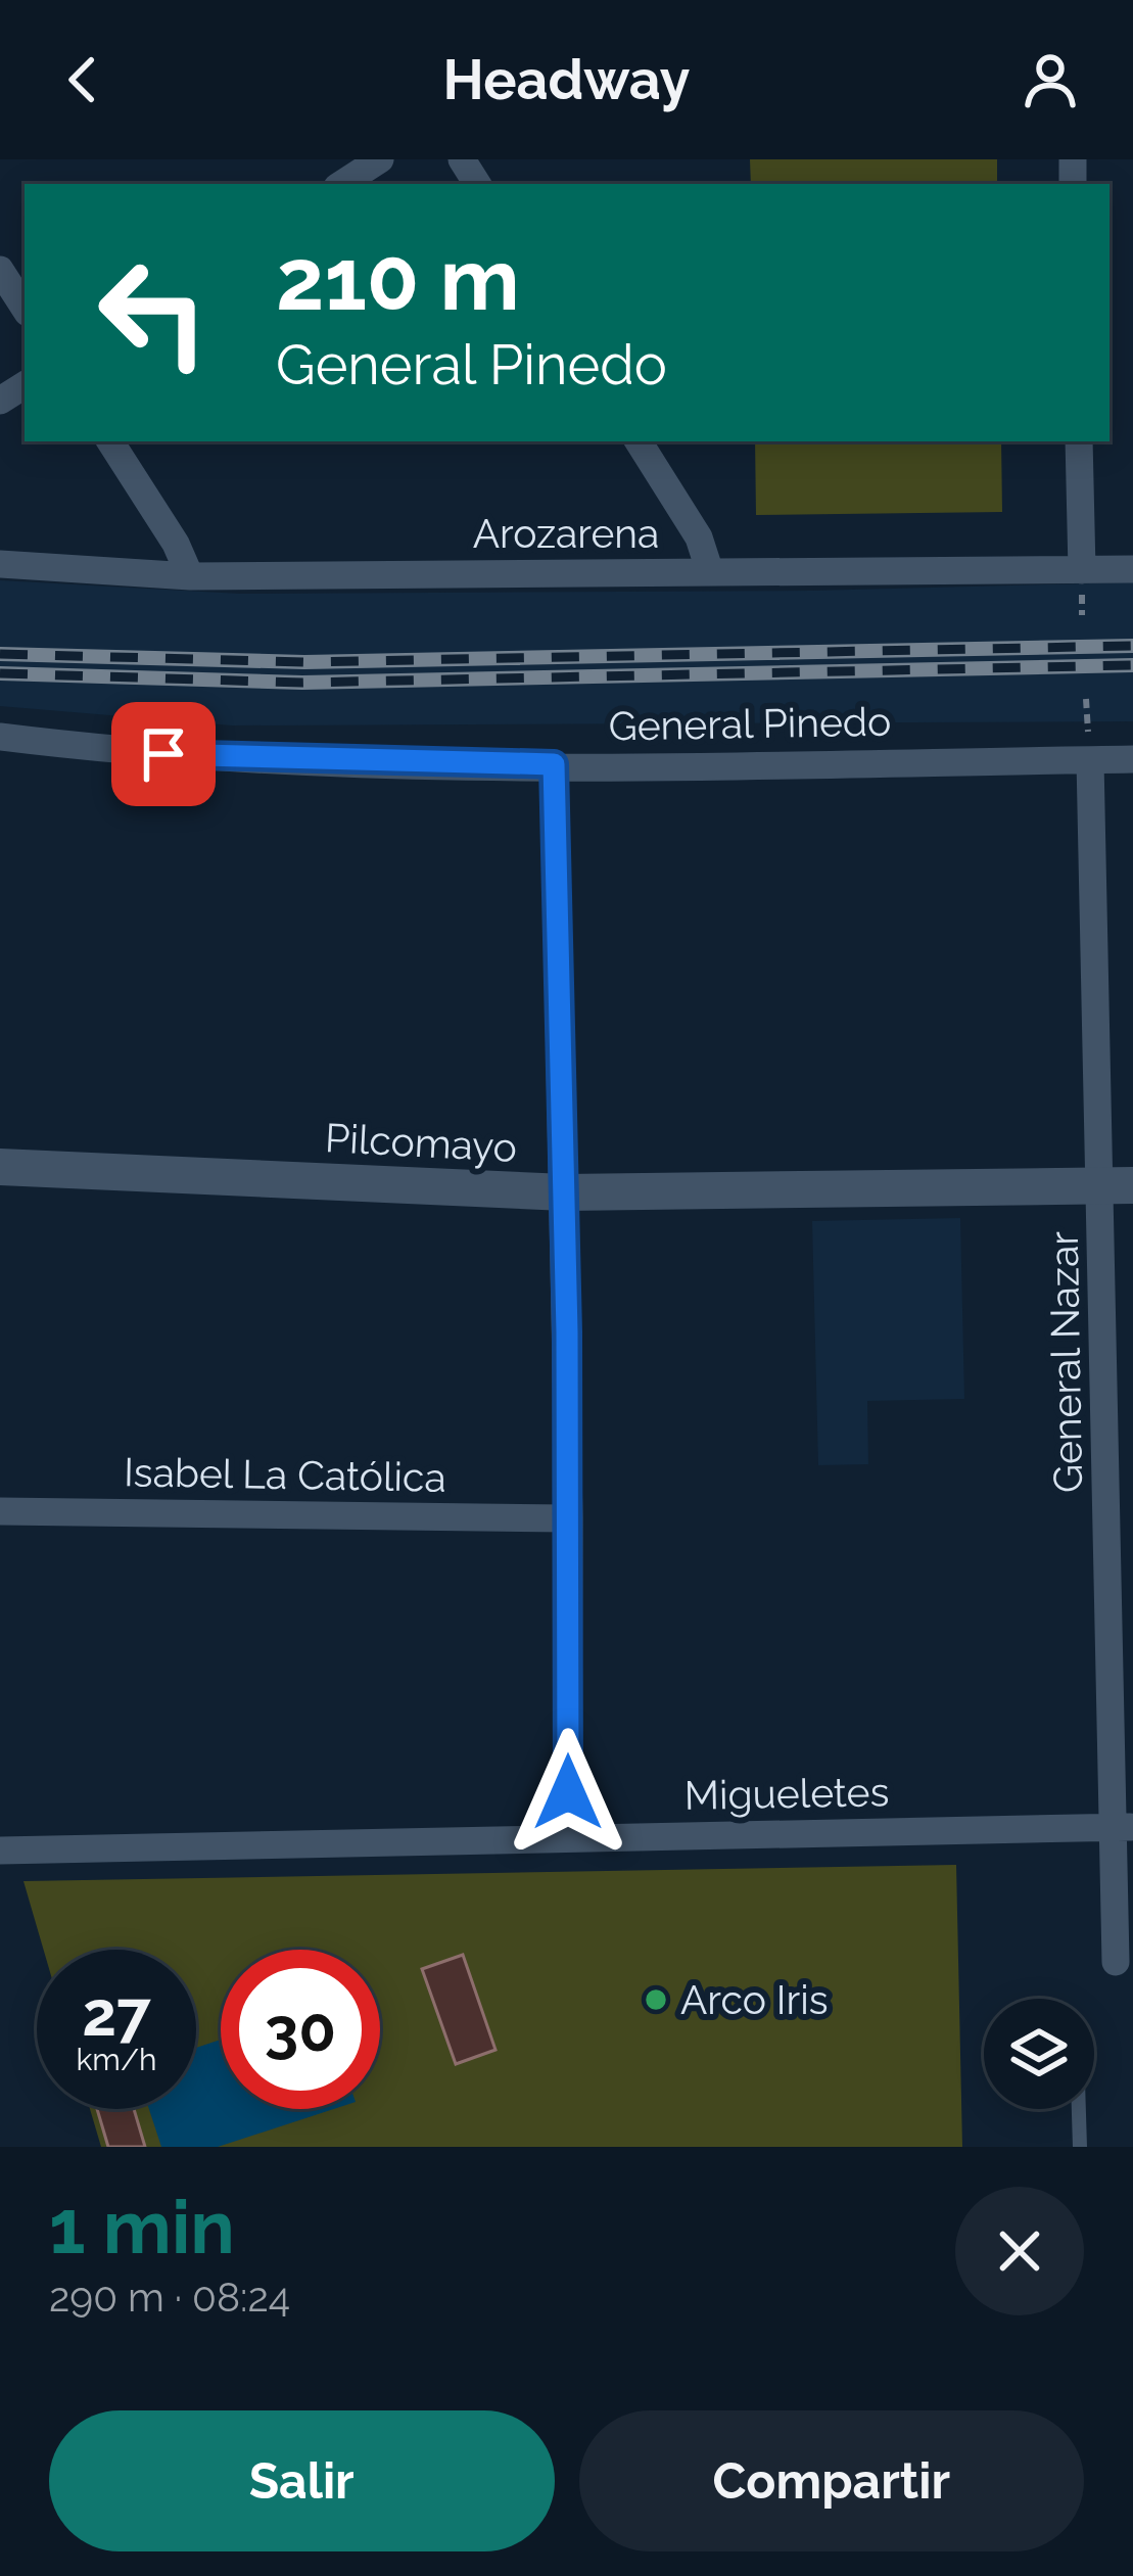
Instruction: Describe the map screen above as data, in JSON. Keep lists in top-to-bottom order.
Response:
{
  "streets": {
    "street": [
      "Arozarena",
      "General Pinedo",
      "Pilcomayo",
      "General Nazar",
      "Isabel La Católica",
      "Migueletes"
    ]
  },
  "crossings": [
    ["General Pinedo", "General Nazar"],
    ["Pilcomayo", "General Nazar"],
    ["General Nazar", "Migueletes"]
  ],
  "places": ["Arco Iris"],
  "page": {
    "header": "Headway",
    "turn": ["210 m", "General Pinedo"],
    "speed": "27 km/h",
    "limit": "30",
    "heading": ["1 min", "290 m · 08:24"],
    "buttons": ["Salir", "Compartir"]
  }
}
